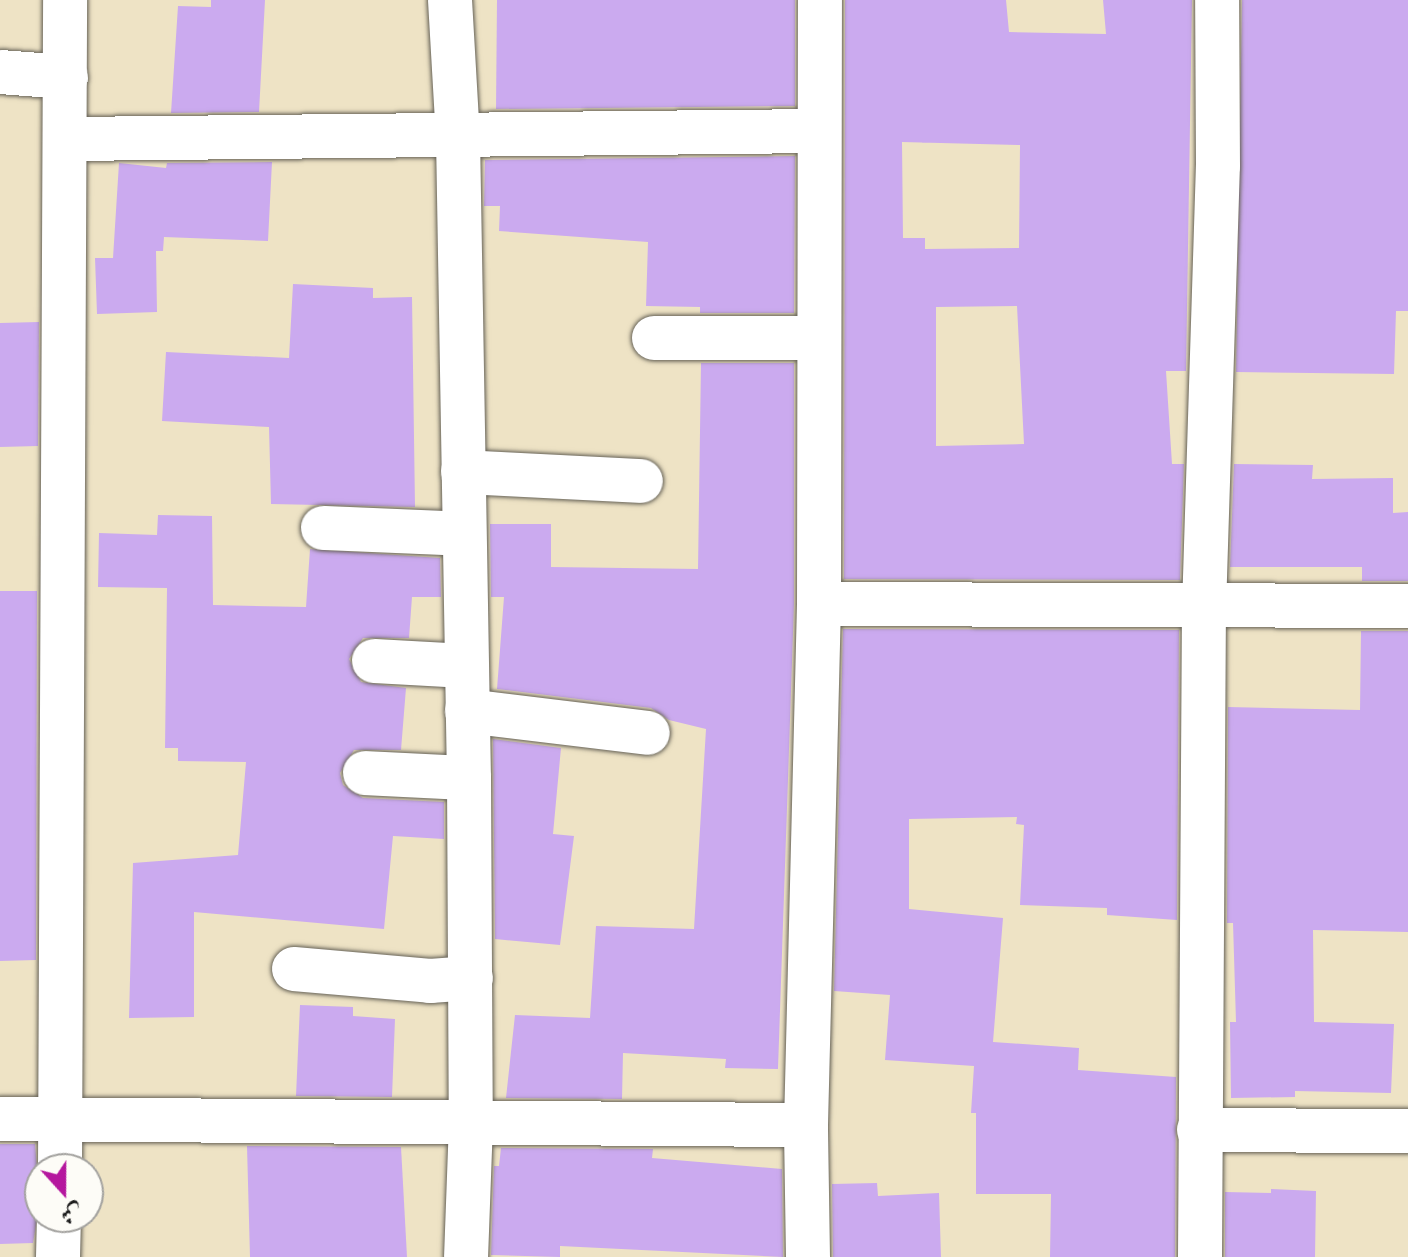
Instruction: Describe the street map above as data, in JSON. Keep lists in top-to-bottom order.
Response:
{
  "north": "bottom"
}
